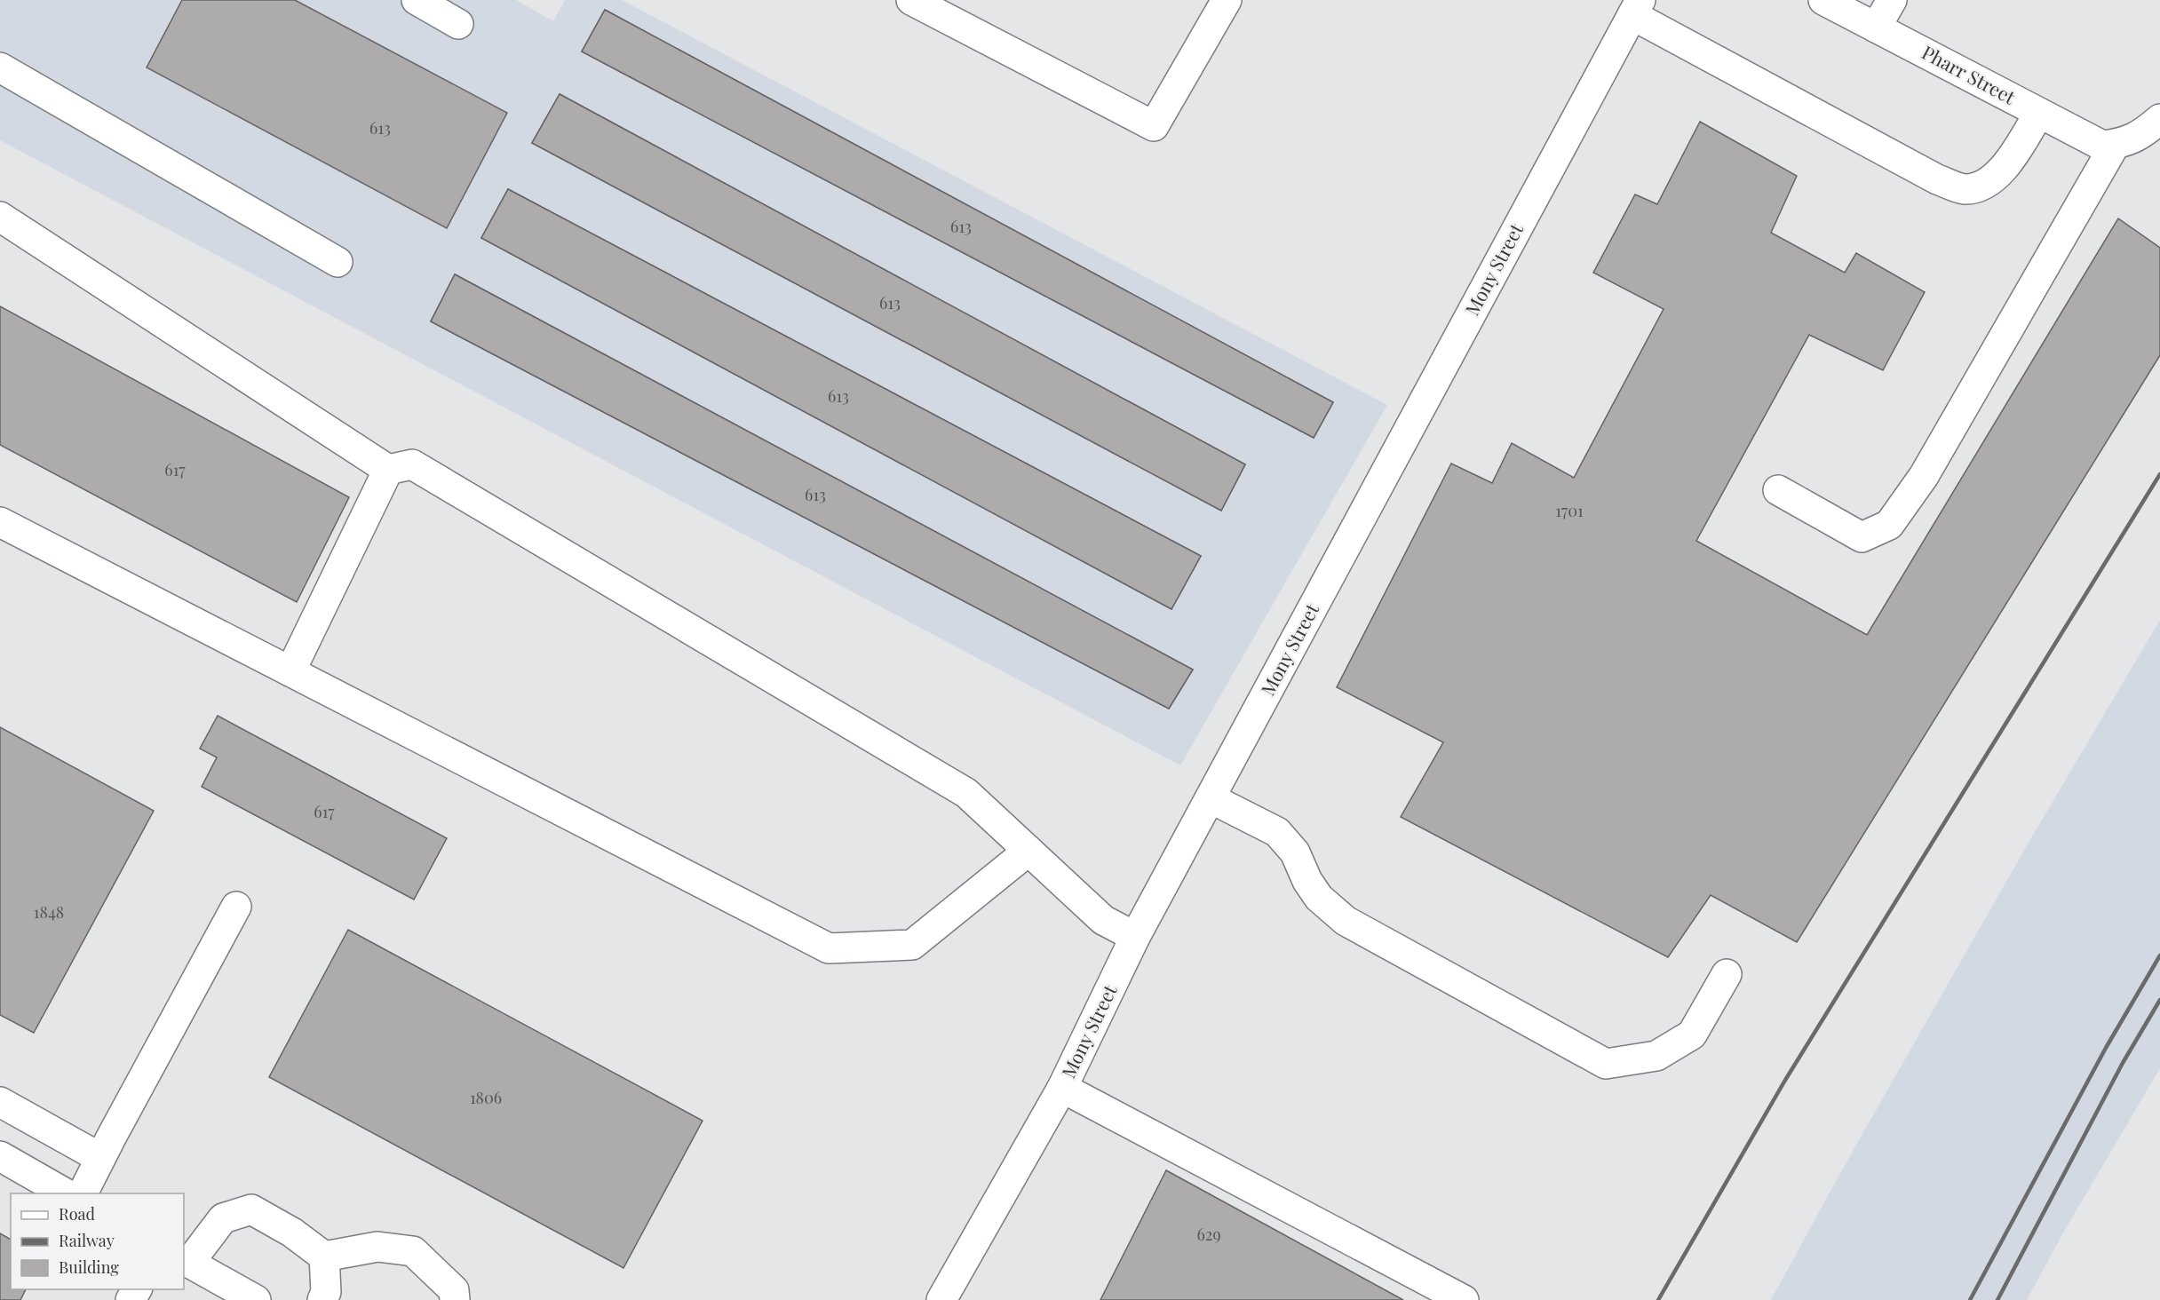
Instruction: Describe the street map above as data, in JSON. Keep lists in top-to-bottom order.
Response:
{
  "streets": {
    "street": ["Pharr Street", "Mony Street"]
  },
  "house_numbers": [
    "613",
    "613",
    "613",
    "613",
    "617",
    "613",
    "1701",
    "617",
    "1848",
    "1806",
    "629"
  ],
  "legend": ["Road", "Railway", "Building"]
}
